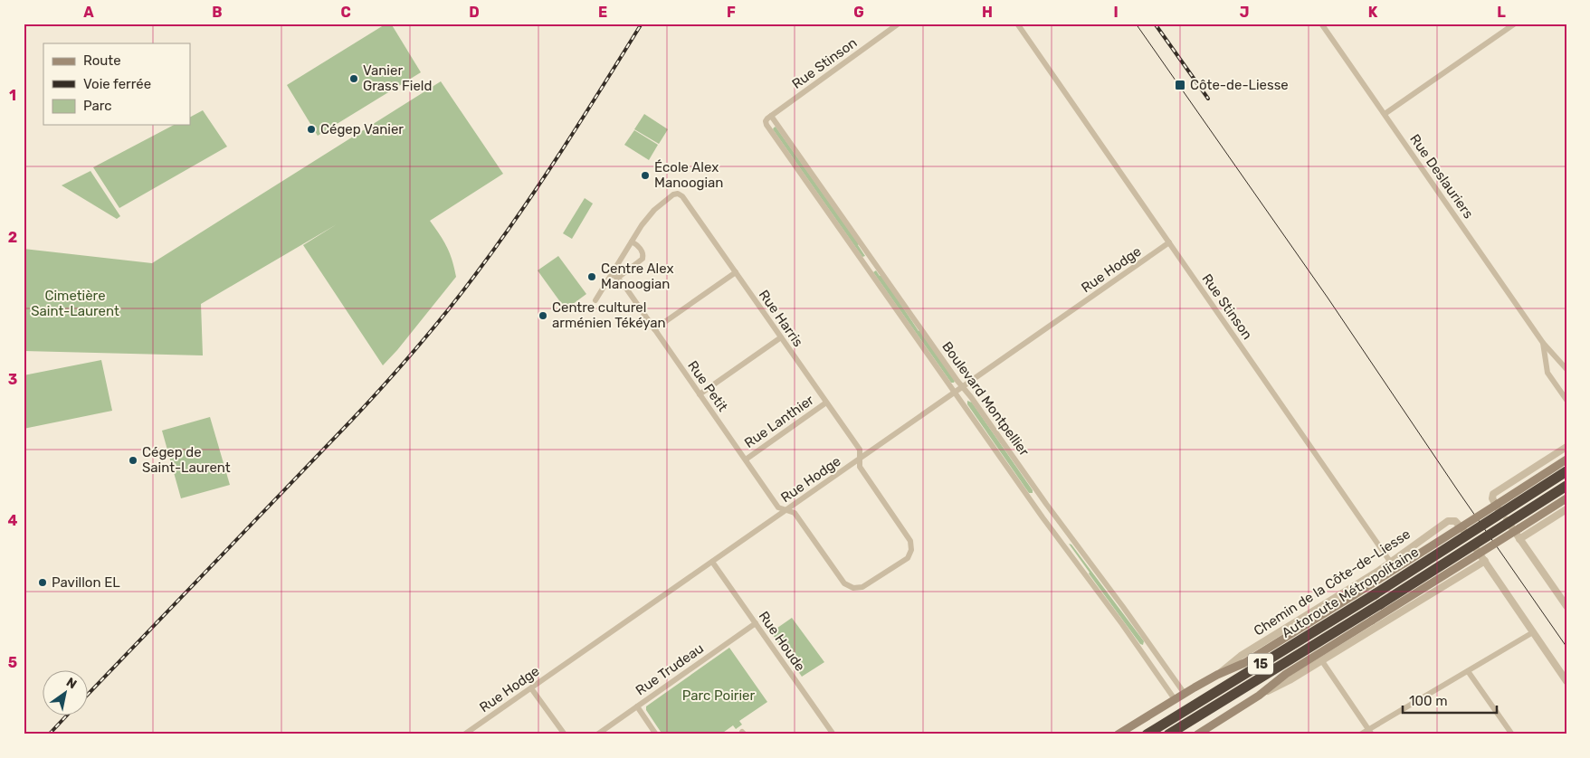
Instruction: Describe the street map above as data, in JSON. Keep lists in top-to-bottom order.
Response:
{
  "streets": {
    "highway": ["Autoroute Métropolitaine", "15"],
    "main road": ["Chemin de la Côte-de-Liesse"],
    "street": [
      "Rue Stinson",
      "Rue Deslauriers",
      "Rue Hodge",
      "Rue Harris",
      "Rue Petit",
      "Boulevard Montpellier",
      "Rue Lanthier",
      "Rue Houde",
      "Rue Trudeau"
    ]
  },
  "crossings": [
    ["Rue Stinson", "Rue Hodge"],
    ["Rue Stinson", "Boulevard Montpellier"],
    ["Rue Stinson", "Chemin de la Côte-de-Liesse"],
    ["Rue Hodge", "Rue Harris"],
    ["Rue Hodge", "Rue Petit"],
    ["Rue Hodge", "Boulevard Montpellier"],
    ["Rue Hodge", "Rue Houde"],
    ["Rue Harris", "Rue Petit"],
    ["Rue Harris", "Rue Lanthier"],
    ["Rue Petit", "Rue Lanthier"],
    ["Boulevard Montpellier", "Chemin de la Côte-de-Liesse"],
    ["Rue Houde", "Rue Trudeau"]
  ],
  "parks": ["Cimetière Saint-Laurent", "Parc Poirier"],
  "places": {
    "other": [
      "Vanier Grass Field",
      "Cégep Vanier",
      "École Alex Manoogian",
      "Centre Alex Manoogian",
      "Centre culturel arménien Tékéyan",
      "Cégep de Saint-Laurent",
      "Pavillon EL"
    ],
    "transit": ["Côte-de-Liesse"]
  },
  "legend": ["Route", "Voie ferrée", "Parc"],
  "scale_bar": "100 m",
  "north": "top right",
  "grid": {
    "columns": [
      "A",
      "B",
      "C",
      "D",
      "E",
      "F",
      "G",
      "H",
      "I",
      "J",
      "K",
      "L"
    ],
    "rows": [
      "1",
      "2",
      "3",
      "4",
      "5"
    ]
  }
}
